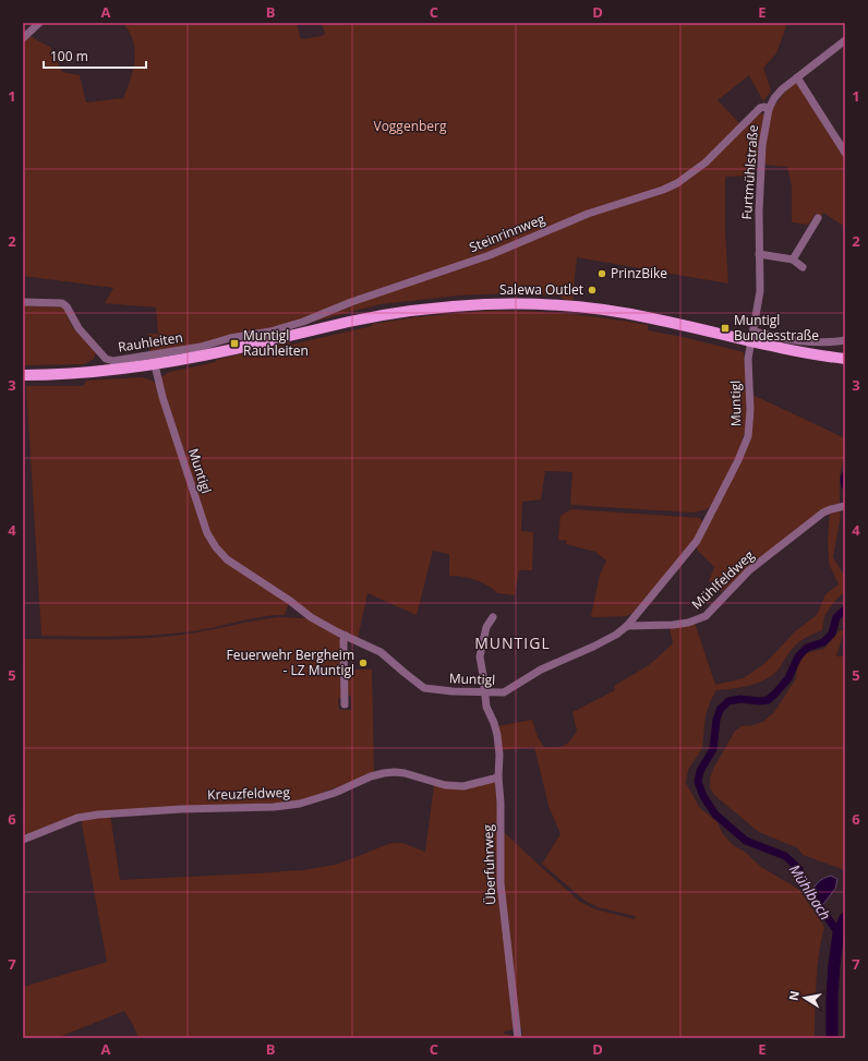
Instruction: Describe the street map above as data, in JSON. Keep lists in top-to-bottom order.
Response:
{
  "streets": {
    "street": [
      "Furtmühlstraße",
      "Steinrinnweg",
      "Rauhleiten",
      "Muntigl",
      "Mühlfeldweg",
      "Kreuzfeldweg",
      "Überfuhrweg"
    ]
  },
  "crossings": [
    ["Furtmühlstraße", "Steinrinnweg"],
    ["Furtmühlstraße", "Muntigl"],
    ["Steinrinnweg", "Rauhleiten"],
    ["Muntigl", "Mühlfeldweg"],
    ["Muntigl", "Überfuhrweg"],
    ["Kreuzfeldweg", "Überfuhrweg"]
  ],
  "districts": ["MUNTIGL"],
  "water": ["Mühlbach"],
  "parks": ["Voggenberg"],
  "places": {
    "other": ["PrinzBike", "Salewa Outlet", "Feuerwehr Bergheim - LZ Muntigl"],
    "transit": ["Muntigl Bundesstraße", "Muntigl Rauhleiten"]
  },
  "scale_bar": "100 m",
  "north": "left",
  "grid": {
    "columns": [
      "A",
      "B",
      "C",
      "D",
      "E"
    ],
    "rows": [
      "1",
      "2",
      "3",
      "4",
      "5",
      "6",
      "7"
    ]
  }
}
